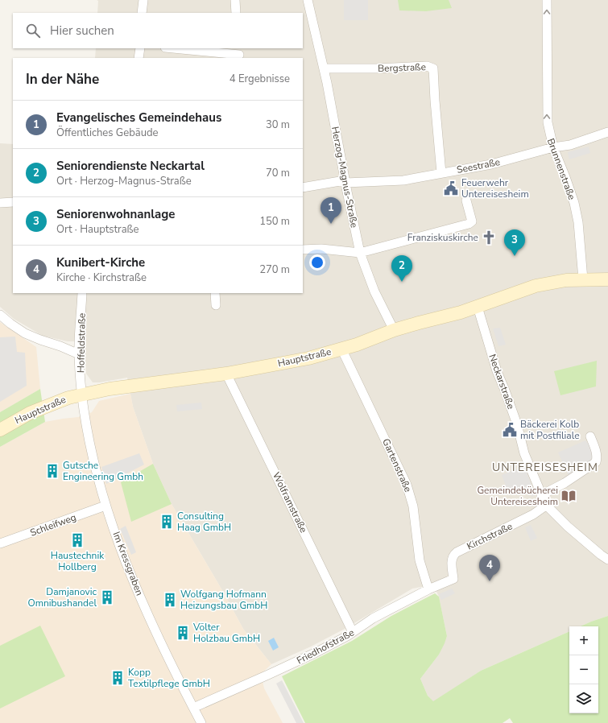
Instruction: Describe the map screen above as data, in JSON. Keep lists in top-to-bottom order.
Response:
{
  "streets": {
    "main road": ["Hauptstraße"],
    "street": [
      "Bergstraße",
      "Seestraße",
      "Brunnenstraße",
      "Herzog-Magnus-Straße",
      "Hoffeldstraße",
      "Neckarstraße",
      "Gartenstraße",
      "Wolframstraße",
      "Schleifweg",
      "Kirchstraße",
      "Im Kressgraben",
      "Friedhofstraße"
    ]
  },
  "crossings": [
    ["Bergstraße", "Seestraße"],
    ["Bergstraße", "Herzog-Magnus-Straße"],
    ["Seestraße", "Brunnenstraße"],
    ["Seestraße", "Herzog-Magnus-Straße"],
    ["Brunnenstraße", "Hauptstraße"],
    ["Herzog-Magnus-Straße", "Hauptstraße"],
    ["Hoffeldstraße", "Hauptstraße"],
    ["Hoffeldstraße", "Im Kressgraben"],
    ["Hauptstraße", "Neckarstraße"],
    ["Hauptstraße", "Gartenstraße"],
    ["Hauptstraße", "Wolframstraße"],
    ["Hauptstraße", "Im Kressgraben"],
    ["Neckarstraße", "Kirchstraße"],
    ["Gartenstraße", "Friedhofstraße"],
    ["Wolframstraße", "Friedhofstraße"],
    ["Schleifweg", "Im Kressgraben"],
    ["Kirchstraße", "Friedhofstraße"],
    ["Im Kressgraben", "Friedhofstraße"]
  ],
  "one_way": ["Brunnenstraße"],
  "districts": ["UNTEREISESHEIM"],
  "places": {
    "public building": ["Feuerwehr Untereisesheim", "Bäckerei Kolb mit Postfiliale"],
    "church": ["Franziskuskirche"],
    "building": [
      "Gutsche Engineering Gmbh",
      "Consulting Haag GmbH",
      "Haustechnik Hollberg",
      "Damjanovic Omnibushandel",
      "Wolfgang Hofmann Heizungsbau GmbH",
      "Völter Holzbau GmbH",
      "Kopp Textilpflege GmbH"
    ],
    "library": ["Gemeindebücherei Untereisesheim"]
  },
  "page": {
    "search": "Hier suchen",
    "heading": ["In der Nähe", "4 Ergebnisse"],
    "list": [
      {
        "mark": "1",
        "name": "Evangelisches Gemeindehaus",
        "note": "Öffentliches Gebäude",
        "value": "30 m"
      },
      {
        "mark": "2",
        "name": "Seniorendienste Neckartal",
        "note": "Ort · Herzog-Magnus-Straße",
        "value": "70 m"
      },
      {
        "mark": "3",
        "name": "Seniorenwohnanlage",
        "note": "Ort · Hauptstraße",
        "value": "150 m"
      },
      {
        "mark": "4",
        "name": "Kunibert-Kirche",
        "note": "Kirche · Kirchstraße",
        "value": "270 m"
      }
    ],
    "pins": [
      "1",
      "3",
      "2",
      "4"
    ],
    "map_buttons": ["+", "−"]
  }
}
